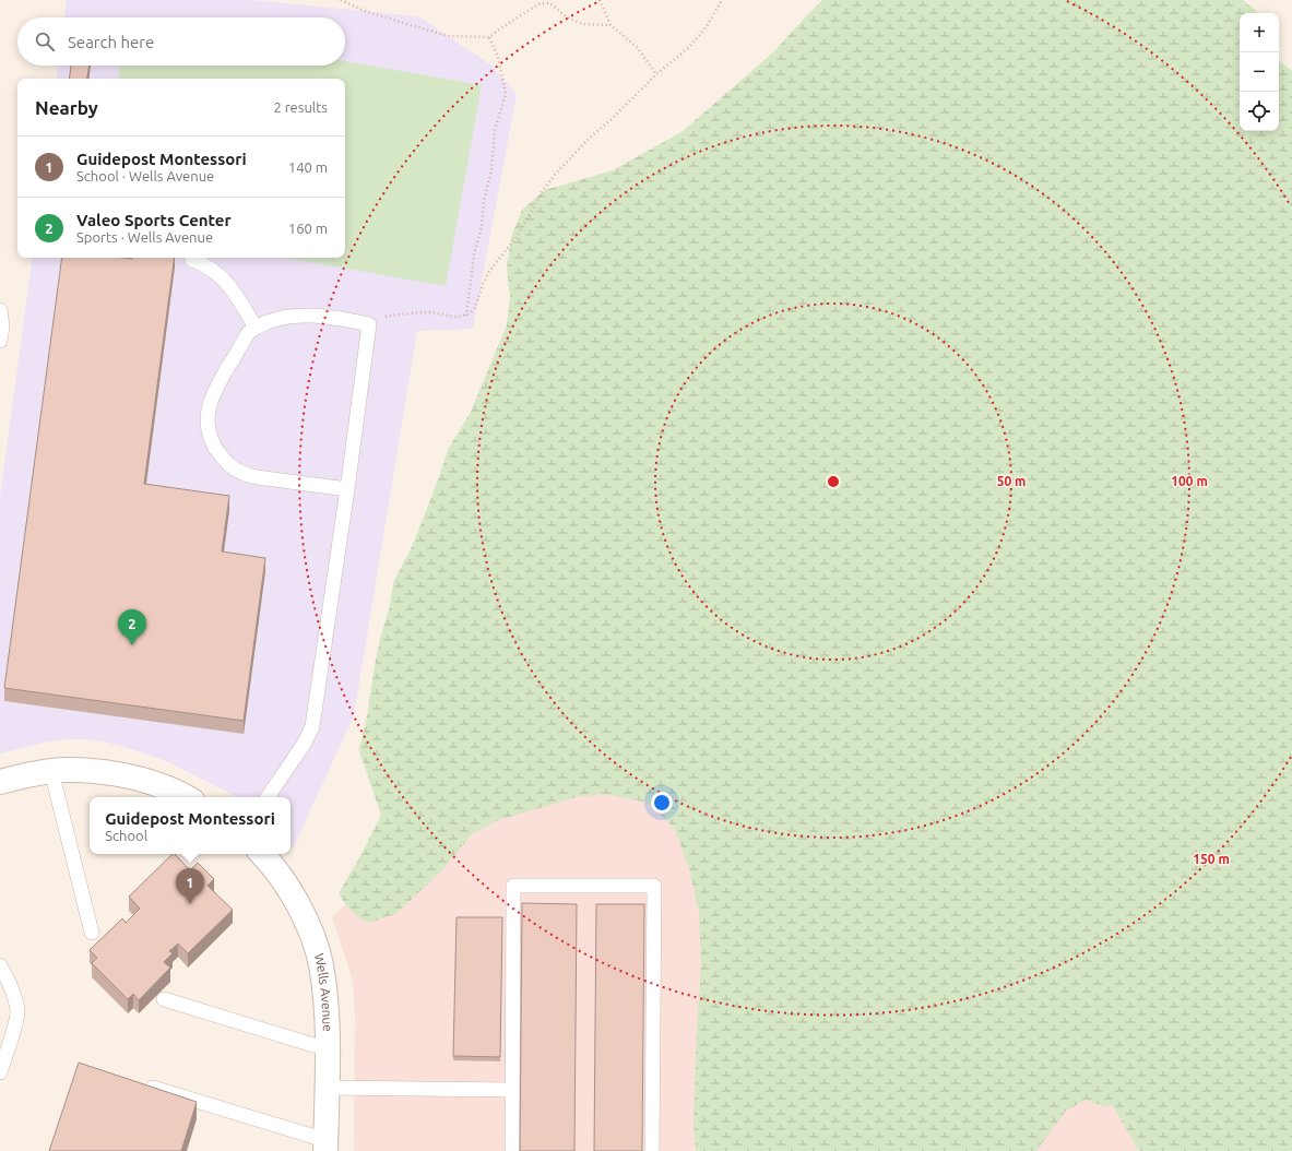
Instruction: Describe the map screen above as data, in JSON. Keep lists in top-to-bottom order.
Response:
{
  "streets": {
    "street": ["Wells Avenue"]
  },
  "page": {
    "map_buttons": ["+", "−"],
    "search": "Search here",
    "heading": ["Nearby", "2 results"],
    "list": [
      {
        "mark": "1",
        "name": "Guidepost Montessori",
        "note": "School · Wells Avenue",
        "value": "140 m"
      },
      {
        "mark": "2",
        "name": "Valeo Sports Center",
        "note": "Sports · Wells Avenue",
        "value": "160 m"
      }
    ],
    "pins": ["2", "1"],
    "popup": ["Guidepost Montessori", "School"]
  },
  "rings": ["50 m", "100 m", "150 m"]
}
